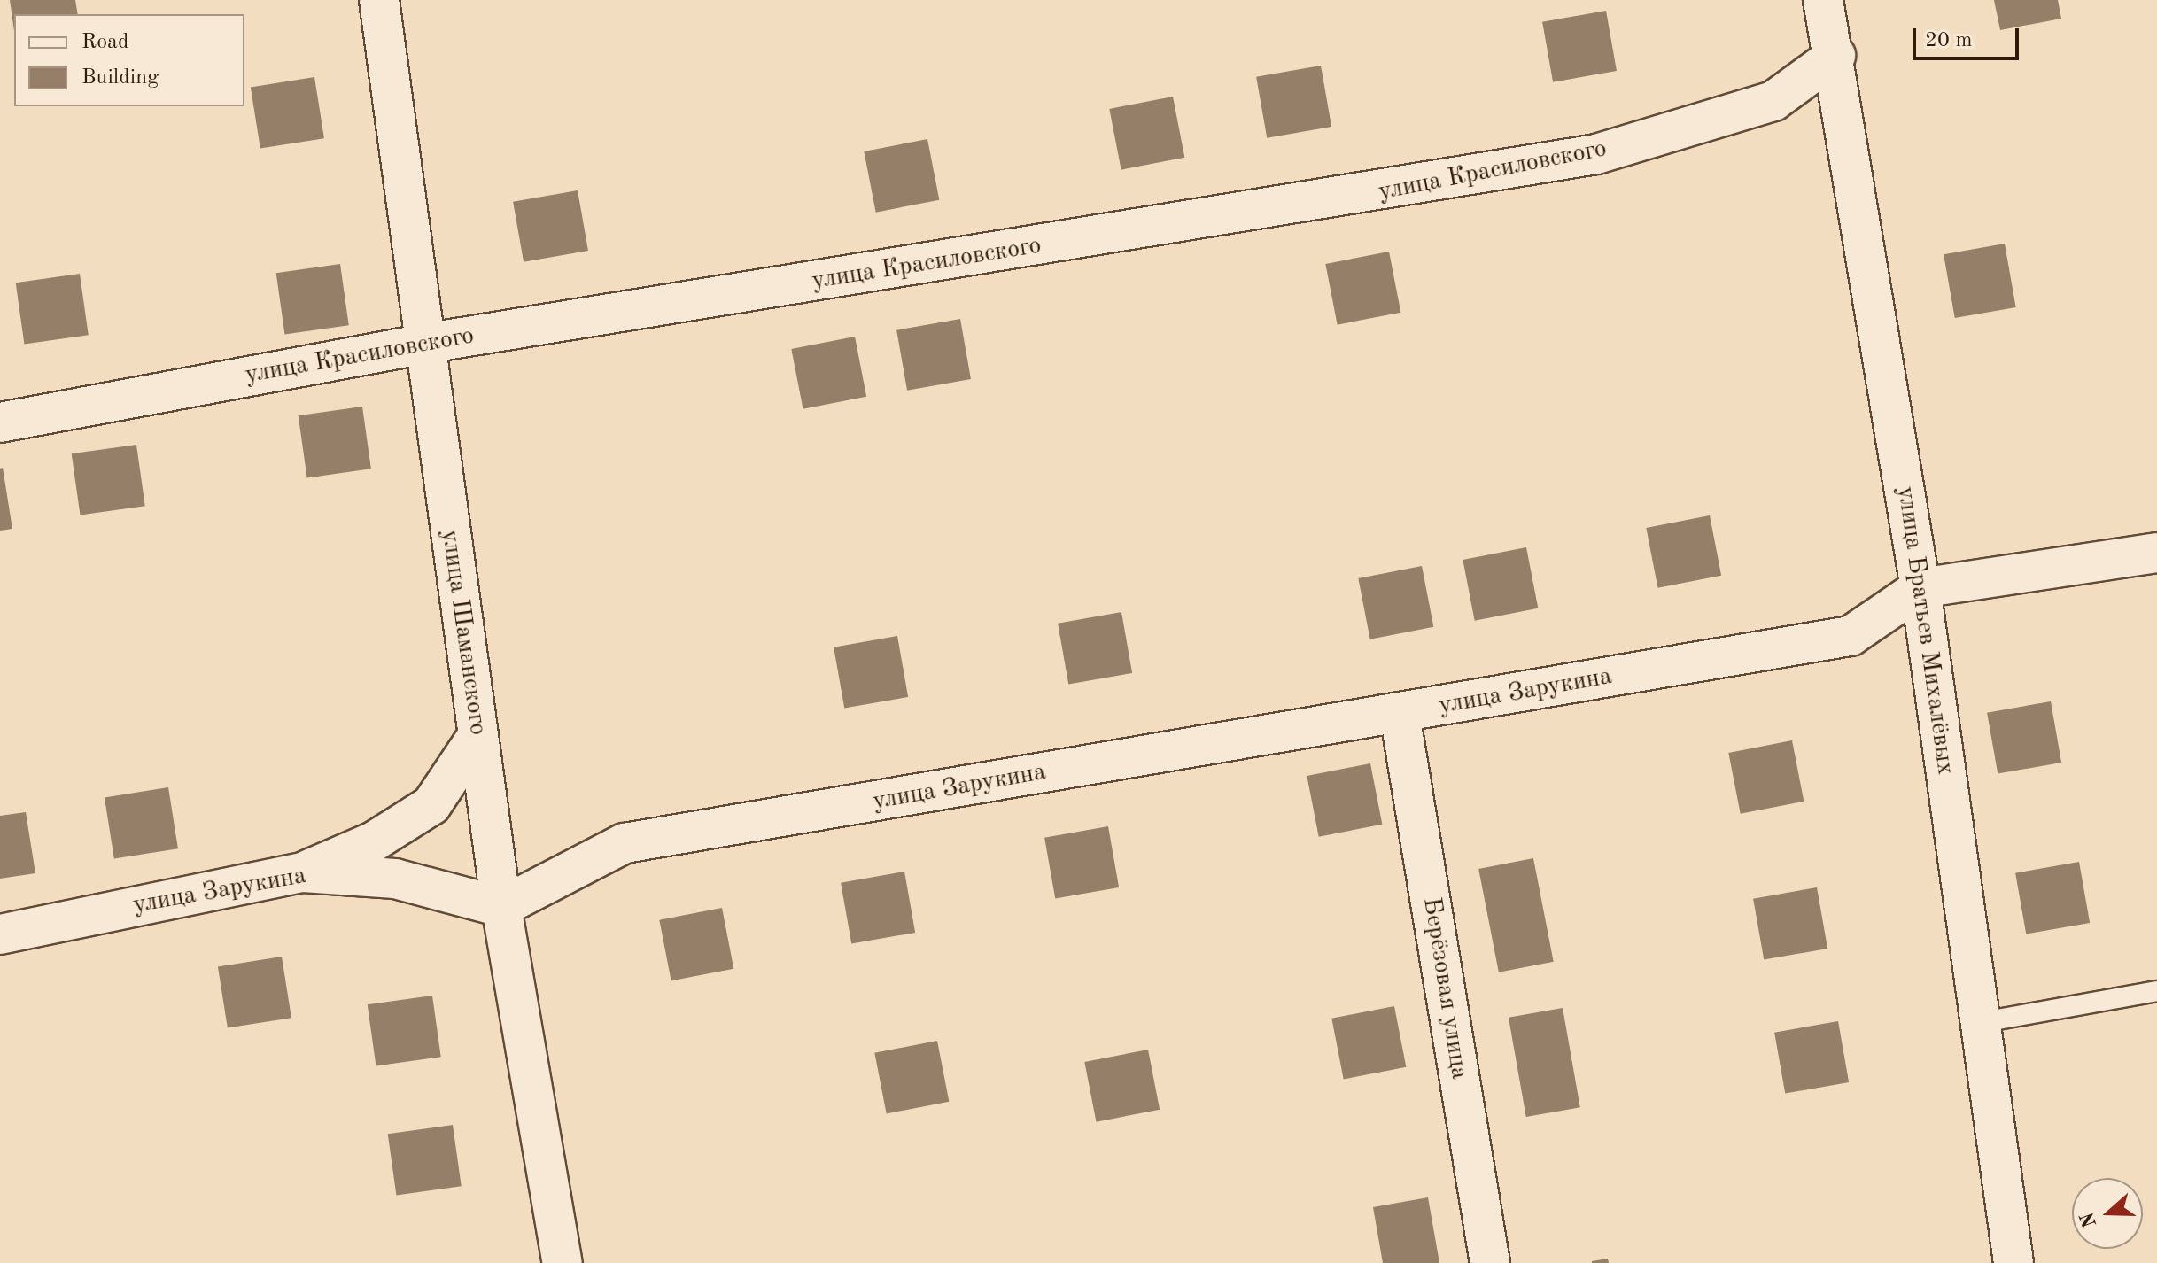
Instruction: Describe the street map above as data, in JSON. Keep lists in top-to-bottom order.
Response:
{
  "streets": {
    "street": [
      "улица Красиловского",
      "улица Братьев Михалёвых",
      "улица Шаманского",
      "улица Зарукина",
      "Берёзовая улица"
    ]
  },
  "crossings": [
    ["улица Красиловского", "улица Братьев Михалёвых"],
    ["улица Красиловского", "улица Шаманского"],
    ["улица Братьев Михалёвых", "улица Зарукина"],
    ["улица Шаманского", "улица Зарукина"],
    ["улица Зарукина", "Берёзовая улица"]
  ],
  "legend": ["Road", "Building"],
  "scale_bar": "20 m",
  "north": "left"
}
